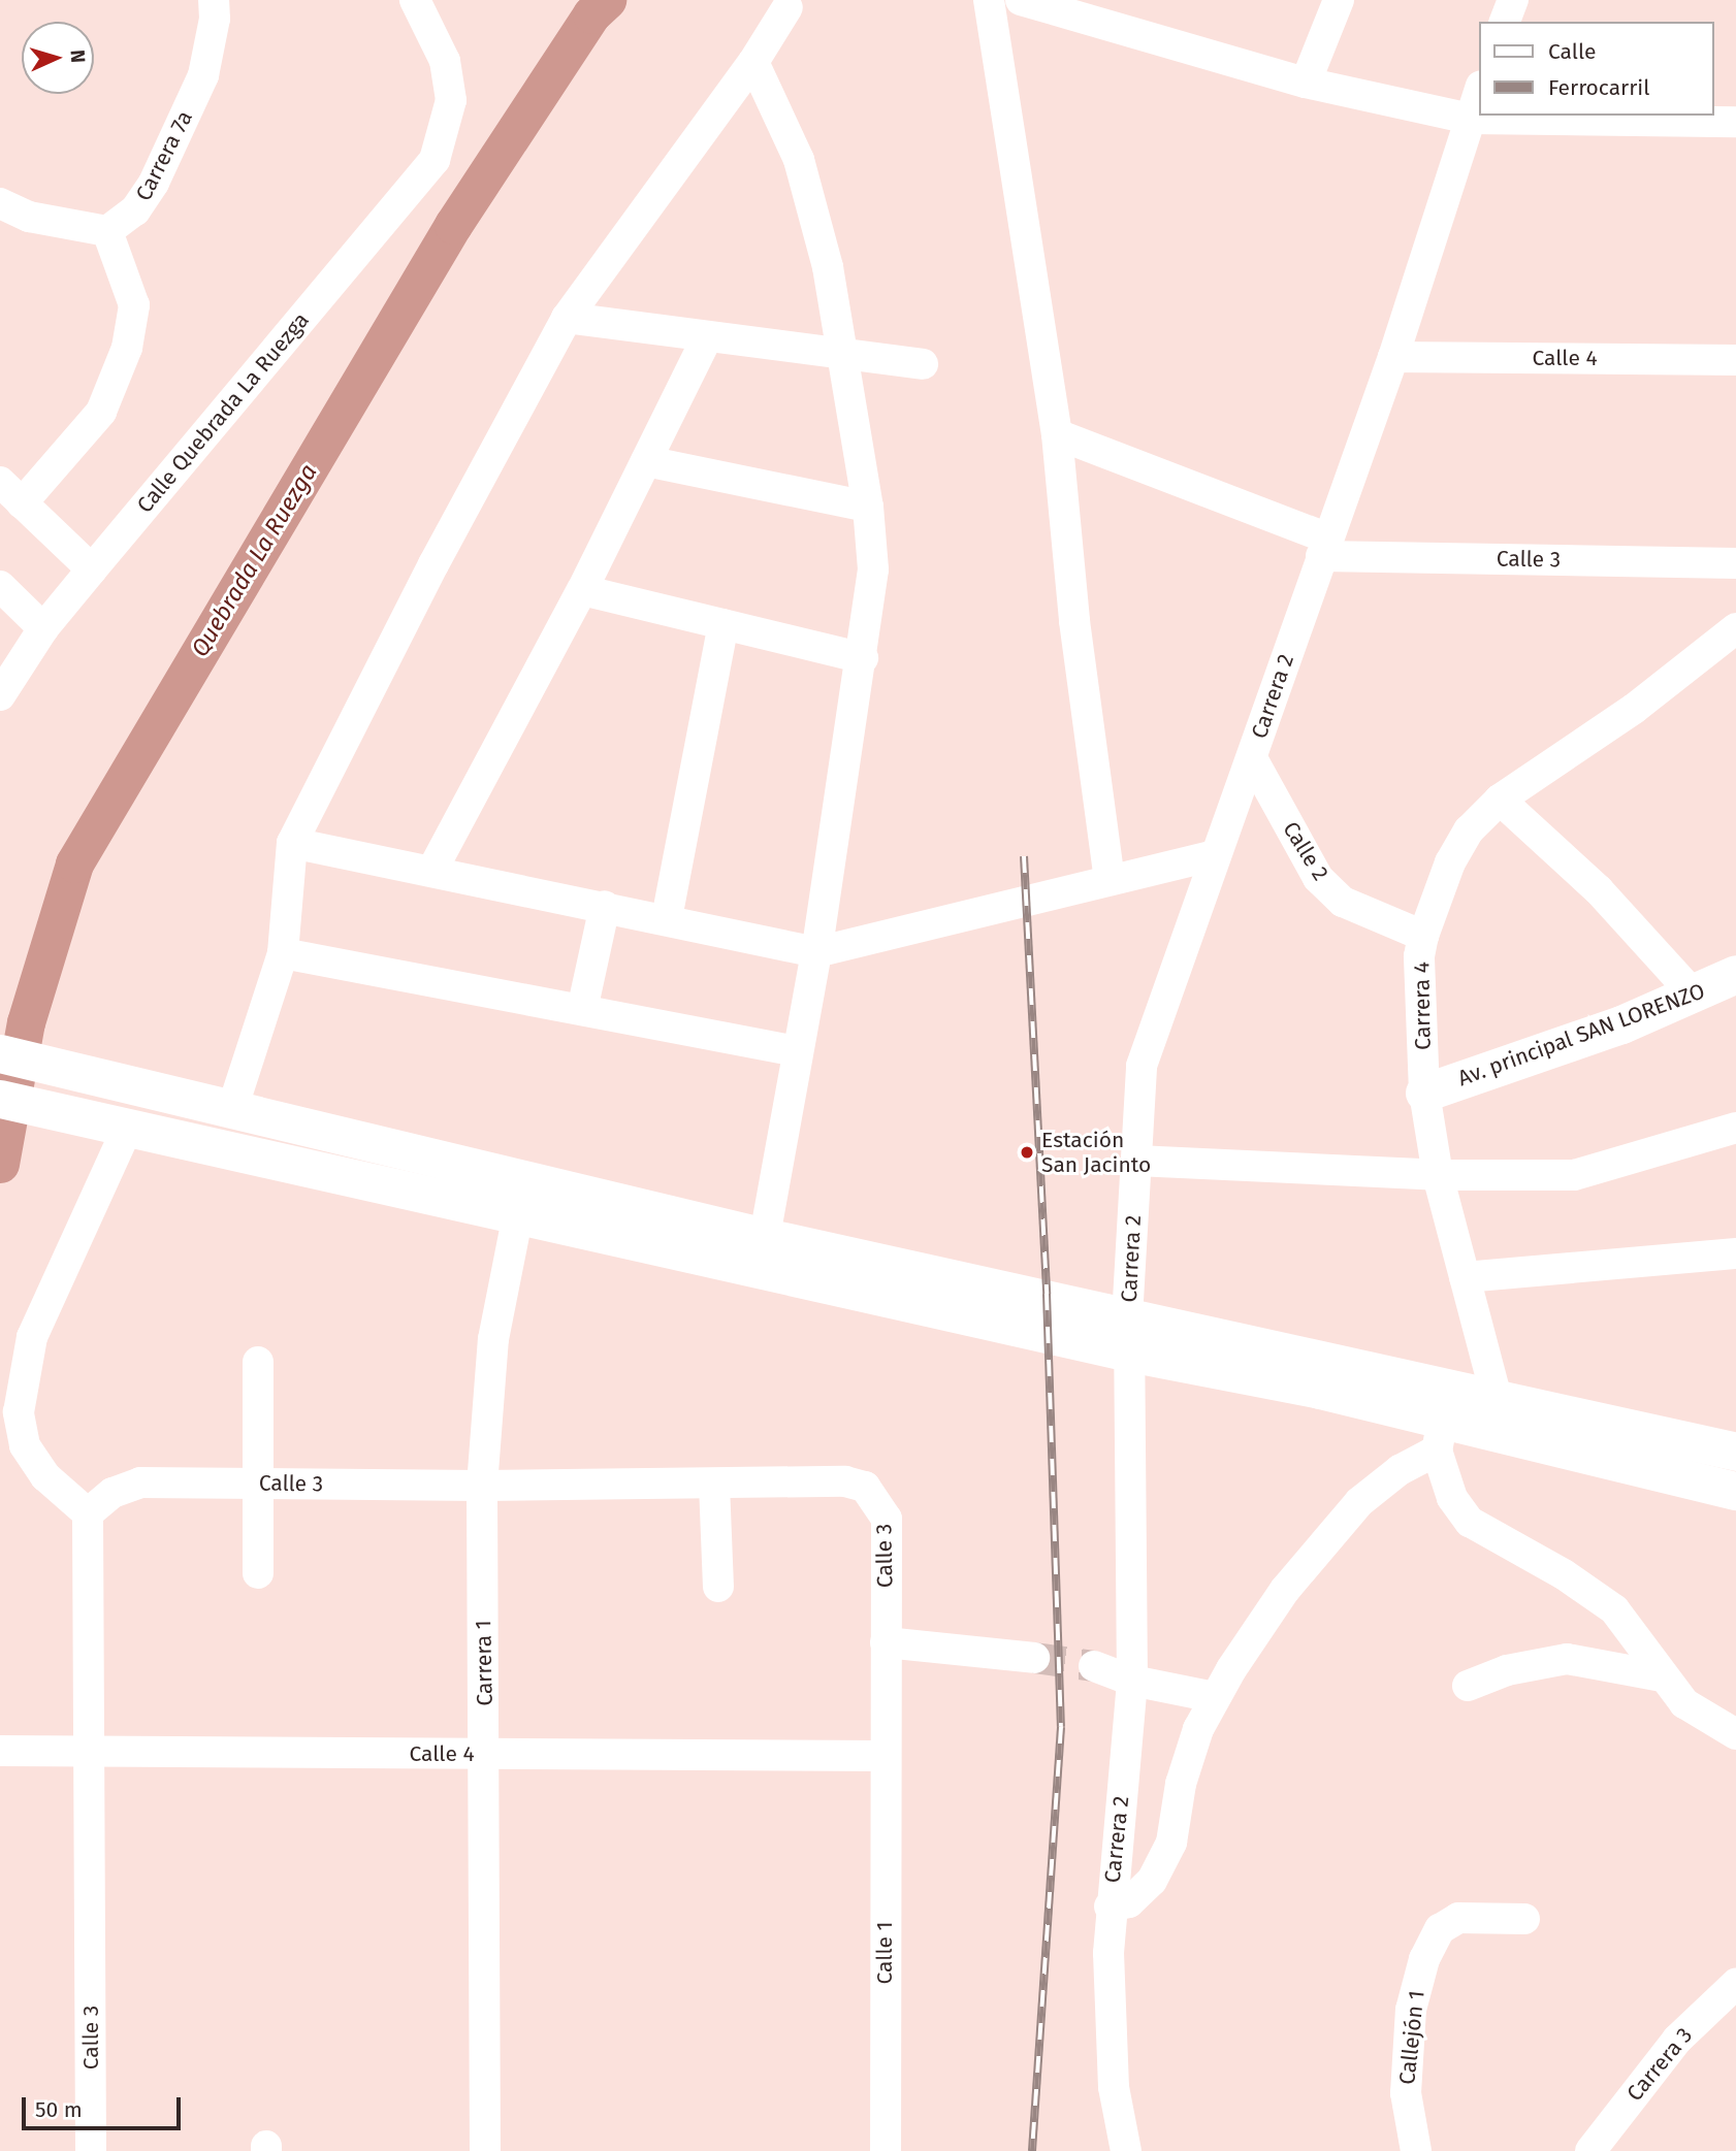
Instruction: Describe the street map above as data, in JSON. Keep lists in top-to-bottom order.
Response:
{
  "streets": {
    "main road": ["Av. principal SAN LORENZO"],
    "street": [
      "Carrera 7a",
      "Calle 4",
      "Calle Quebrada La Ruezga",
      "Calle 3",
      "Carrera 2",
      "Calle 2",
      "Carrera 4",
      "Carrera 1",
      "Calle 1",
      "Callejón 1",
      "Carrera 3"
    ]
  },
  "crossings": [
    ["Calle 4", "Calle 3"],
    ["Calle 4", "Carrera 2"],
    ["Calle 4", "Carrera 1"],
    ["Calle 4", "Calle 1"],
    ["Calle 3", "Carrera 2"],
    ["Calle 3", "Carrera 1"],
    ["Calle 3", "Calle 1"],
    ["Carrera 2", "Calle 2"],
    ["Calle 2", "Carrera 4"],
    ["Carrera 4", "Av. principal SAN LORENZO"]
  ],
  "water": ["Quebrada La Ruezga"],
  "places": ["Estación San Jacinto"],
  "legend": ["Calle", "Ferrocarril"],
  "scale_bar": "50 m",
  "north": "right"
}
